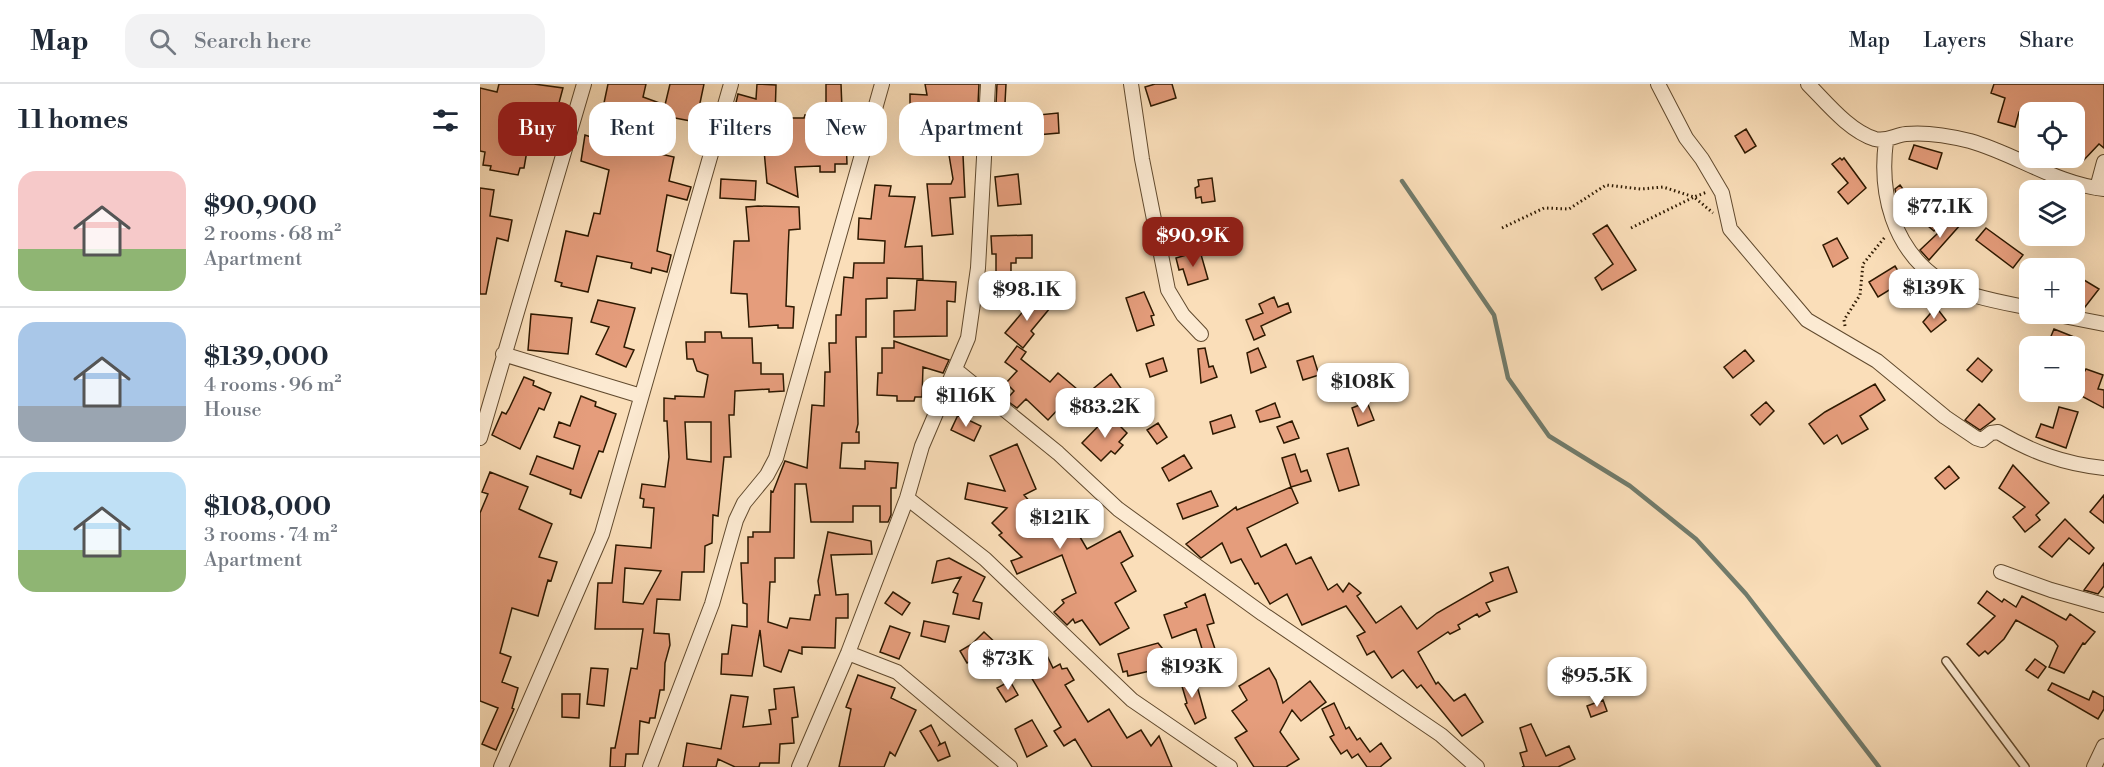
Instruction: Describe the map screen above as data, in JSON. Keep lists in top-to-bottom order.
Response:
{
  "page": {
    "header": "Map",
    "search": "Search here",
    "nav": ["Map", "Layers", "Share"],
    "heading": "11 homes",
    "map_buttons": ["+", "−"],
    "chip": [
      "Buy",
      "Rent",
      "Filters",
      "New",
      "Apartment"
    ],
    "list": [
      {
        "name": "$90,900",
        "note": "2 rooms · 68 m² · Apartment"
      },
      {
        "name": "$139,000",
        "note": "4 rooms · 96 m² · House"
      },
      {
        "name": "$108,000",
        "note": "3 rooms · 74 m² · Apartment"
      }
    ],
    "price": [
      "$77.1K",
      "$90.9K",
      "$139K",
      "$98.1K",
      "$108K",
      "$116K",
      "$83.2K",
      "$121K",
      "$73K",
      "$193K",
      "$95.5K"
    ]
  }
}
